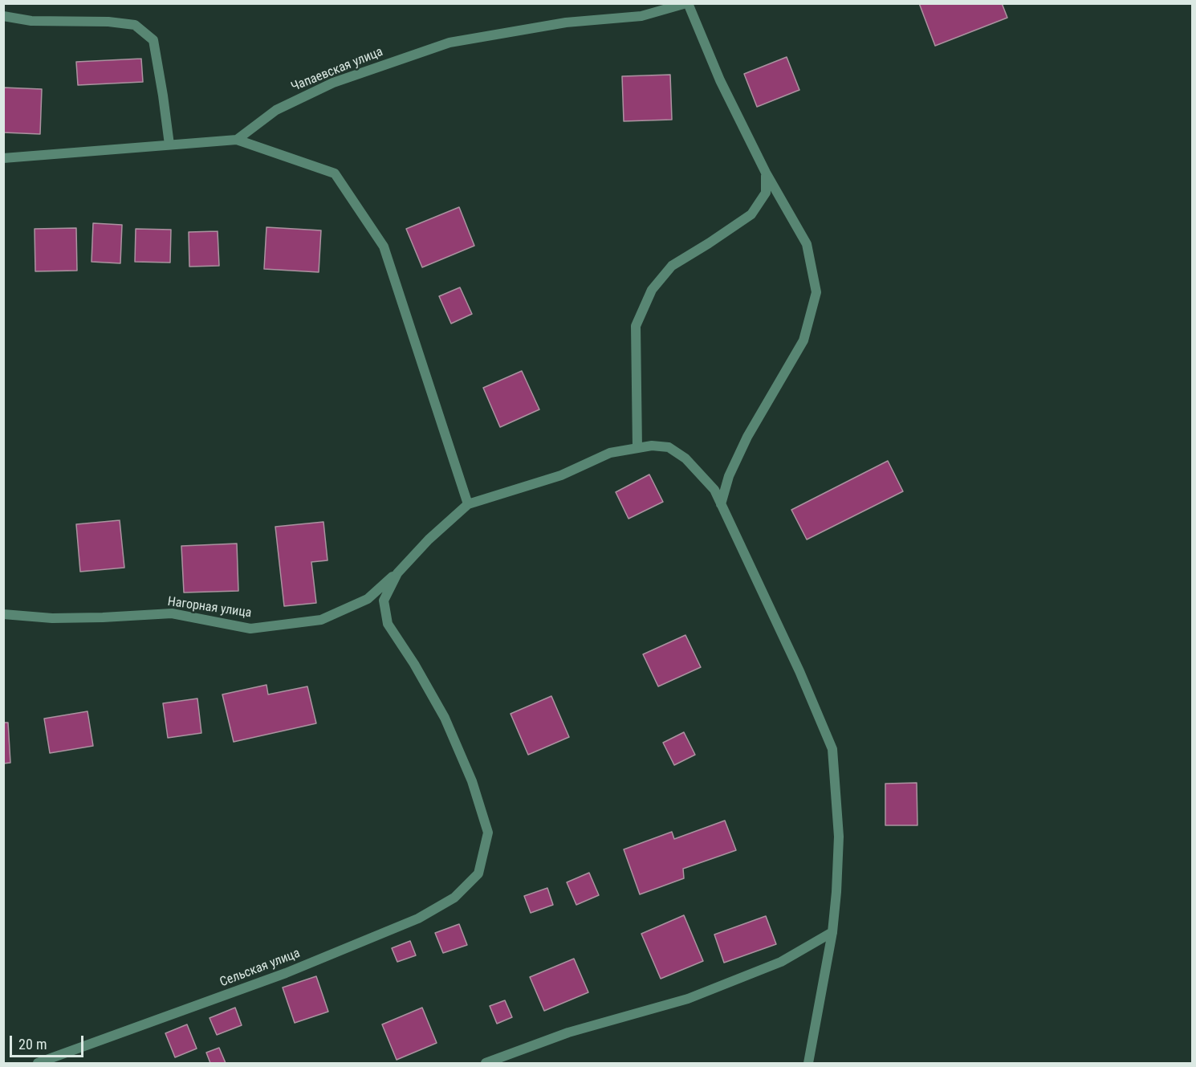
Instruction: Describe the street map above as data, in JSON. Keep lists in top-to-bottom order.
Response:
{
  "streets": {
    "street": ["Чапаевская улица", "Нагорная улица", "Сельская улица"]
  },
  "crossings": [
    ["Нагорная улица", "Сельская улица"]
  ],
  "scale_bar": "20 m"
}
